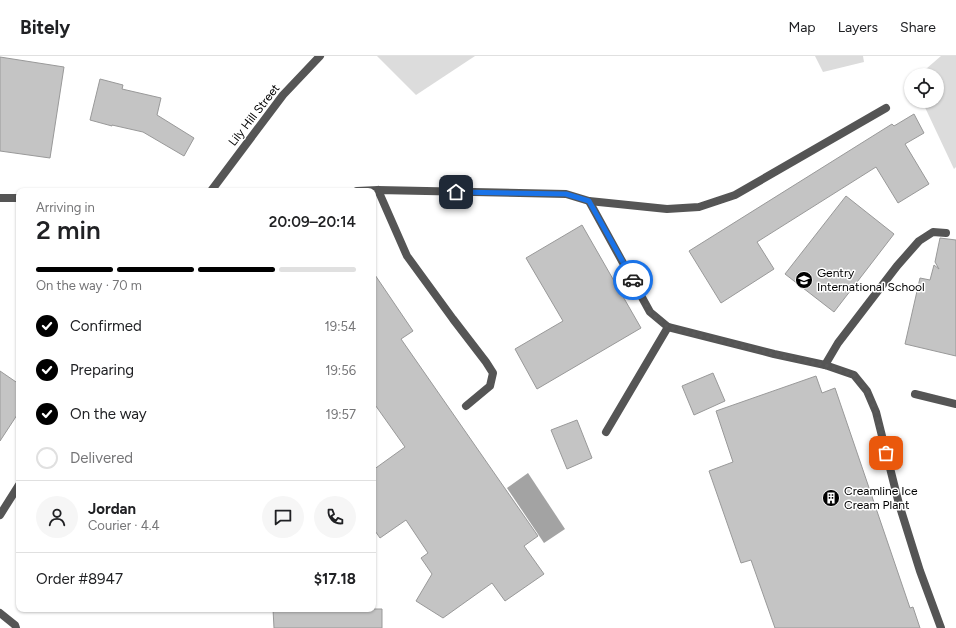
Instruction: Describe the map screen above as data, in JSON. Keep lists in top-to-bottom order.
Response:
{
  "streets": {
    "street": ["Lily Hill Street"]
  },
  "places": {
    "school or university": ["Gentry International School"],
    "building": ["Creamline Ice Cream Plant"]
  },
  "page": {
    "header": "Bitely",
    "nav": ["Map", "Layers", "Share"],
    "heading": ["2 min", "Arriving in", "20:09–20:14"],
    "panel": [
      "Jordan",
      "Courier · 4.4",
      "Order #8947",
      "$17.18"
    ],
    "bar": "On the way · 70 m",
    "list": [
      ["Confirmed", "19:54"],
      ["Preparing", "19:56"],
      ["On the way", "19:57"],
      "Delivered"
    ]
  }
}
